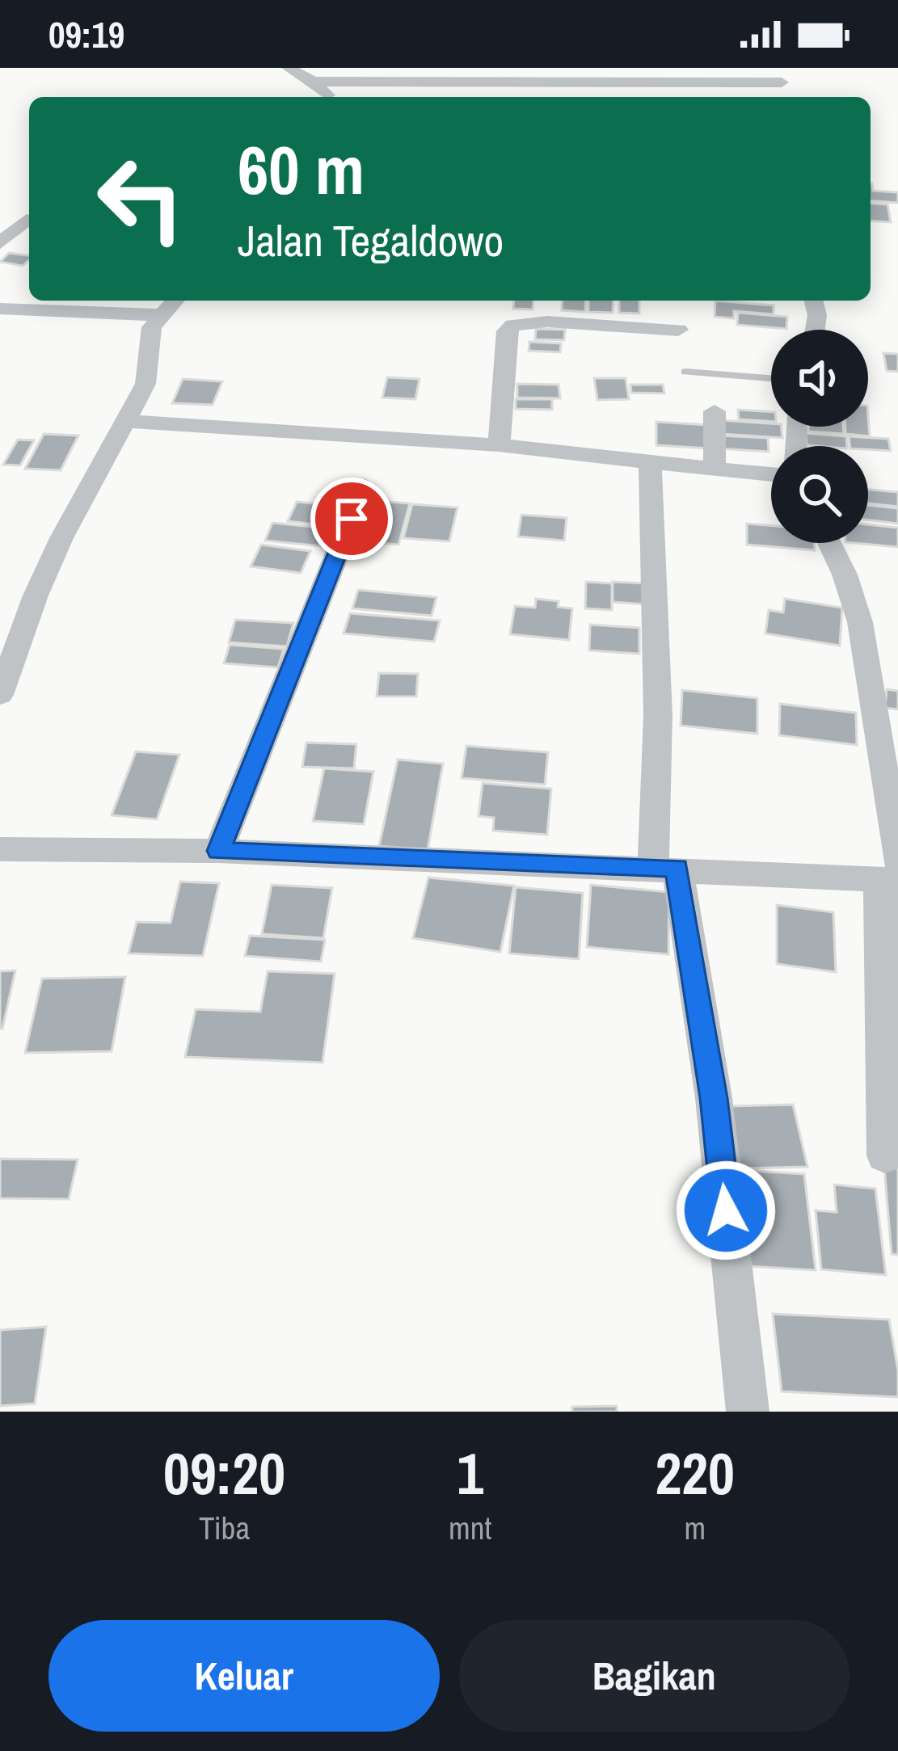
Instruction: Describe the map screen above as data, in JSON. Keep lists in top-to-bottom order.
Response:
{
  "page": {
    "status": "09:19",
    "turn": ["60 m", "Jalan Tegaldowo"],
    "eta": [
      "09:20",
      "Tiba",
      "1",
      "mnt",
      "220",
      "m"
    ],
    "buttons": ["Keluar", "Bagikan"]
  }
}
